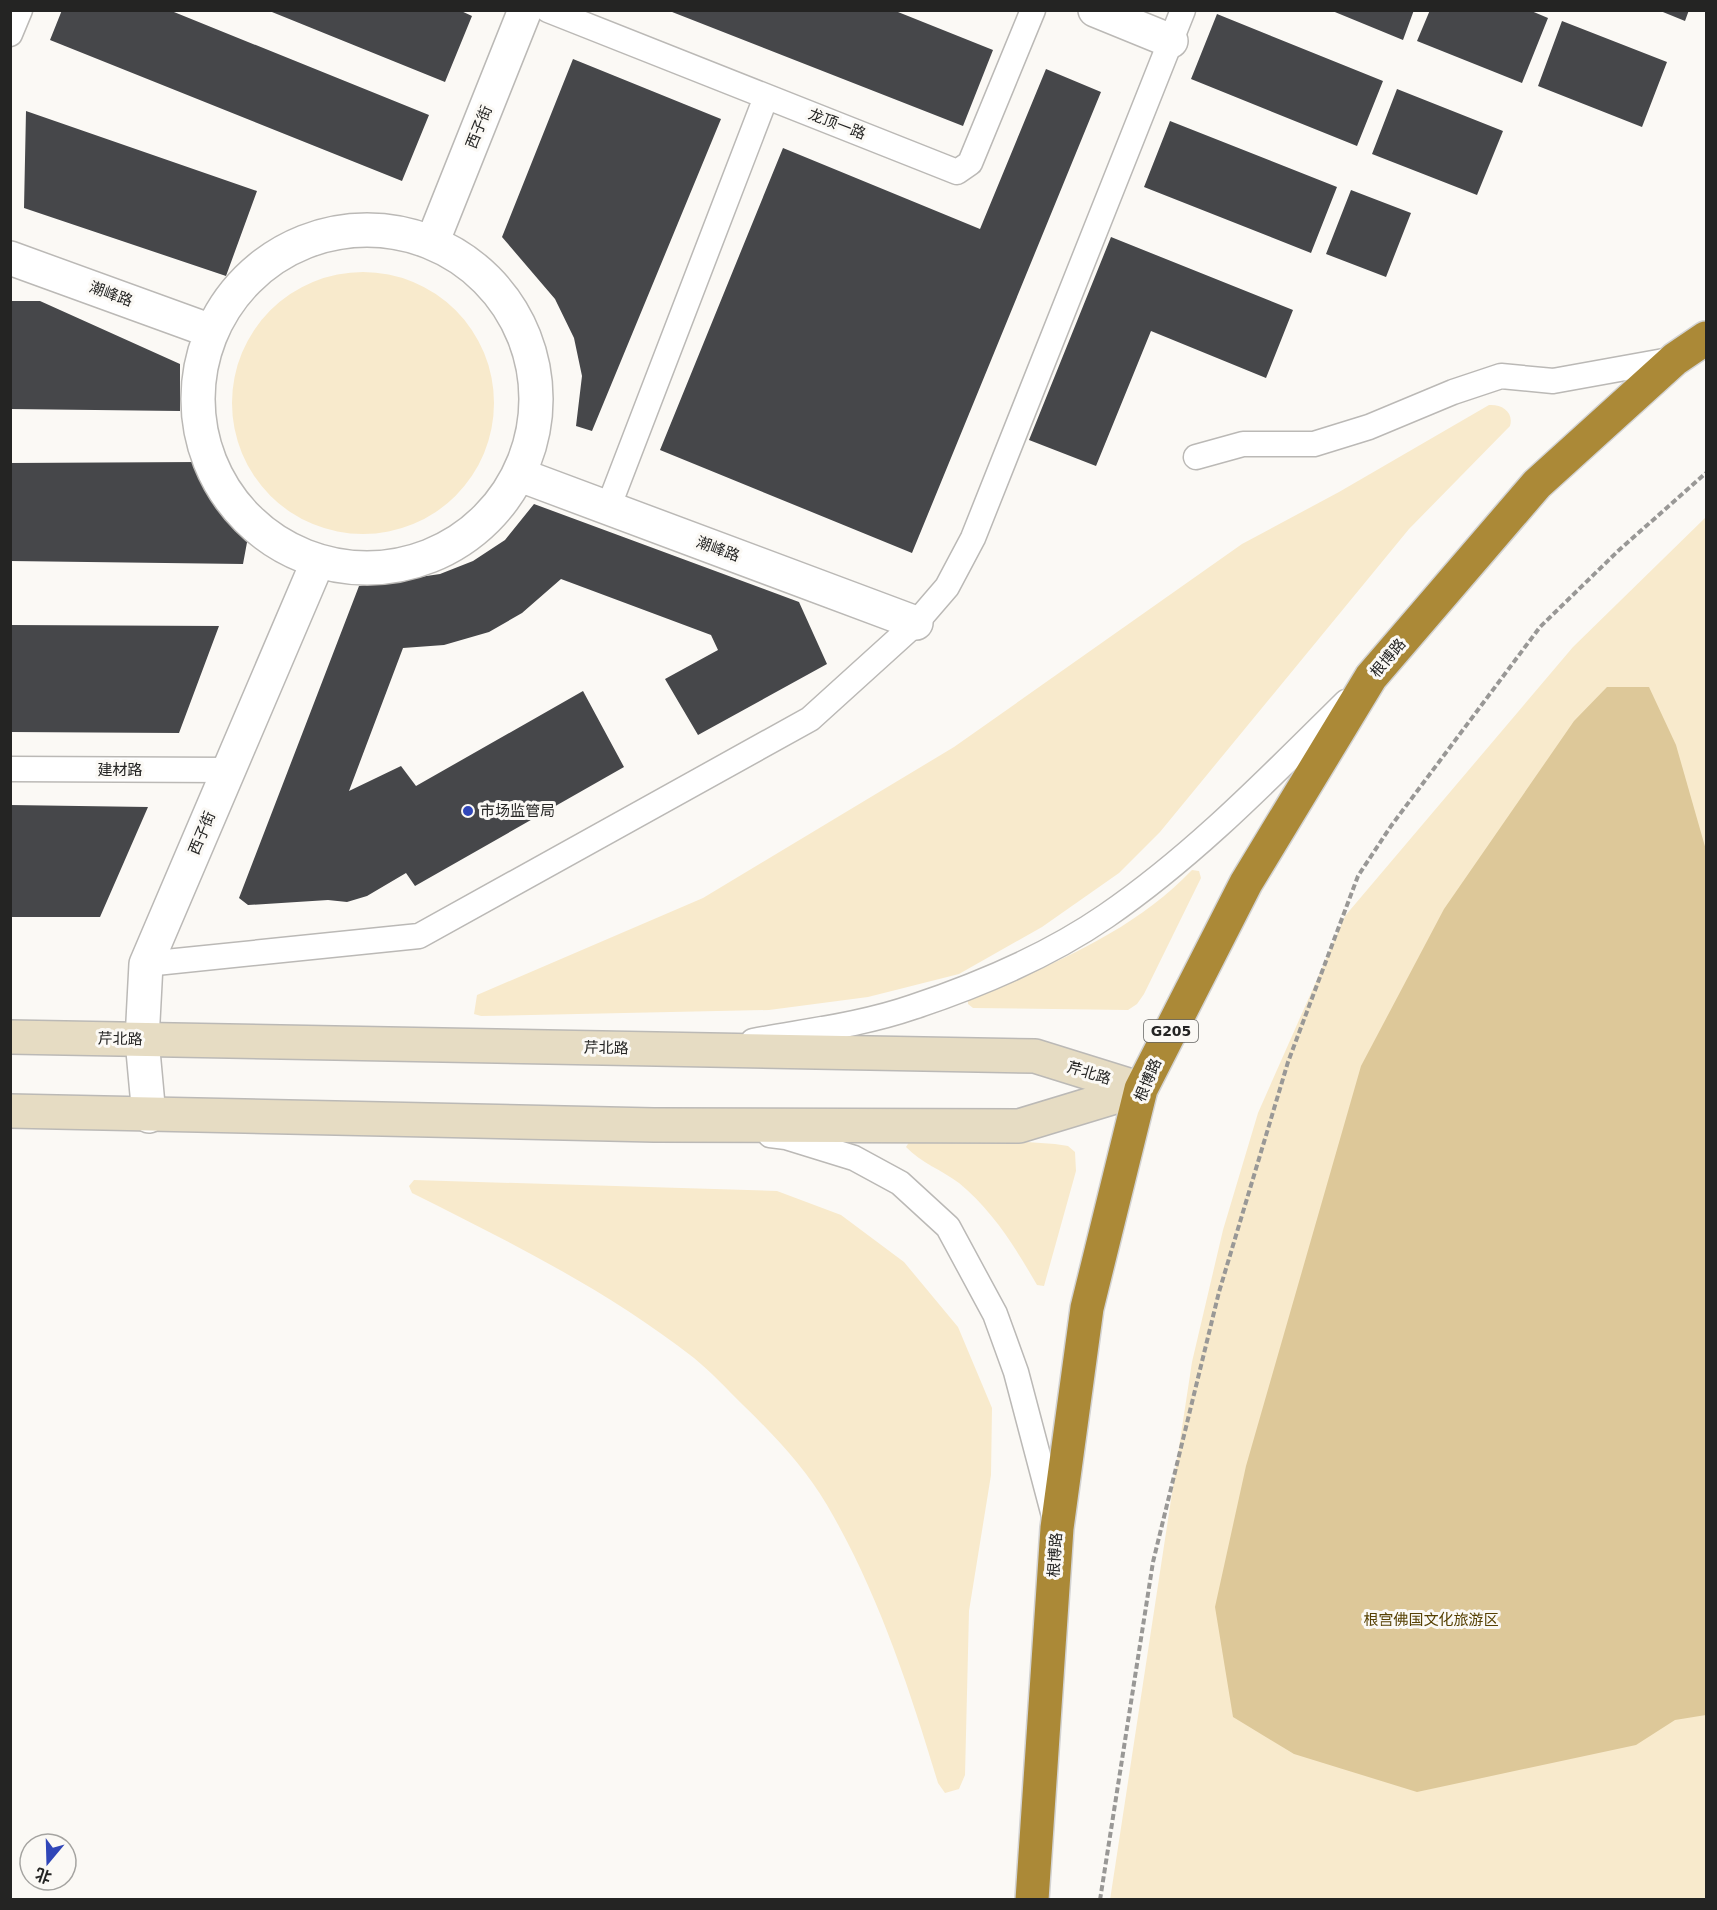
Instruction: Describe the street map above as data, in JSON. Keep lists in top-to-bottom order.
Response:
{
  "streets": {
    "highway": ["根博路", "G205"],
    "main road": ["芹北路"],
    "street": ["西子街", "潮峰路"],
    "lane": ["龙顶一路", "建材路"]
  },
  "crossings": [
    ["西子街", "建材路"],
    ["西子街", "芹北路"],
    ["根博路", "芹北路"]
  ],
  "parks": ["根宫佛国文化旅游区"],
  "places": ["市场监管局"],
  "north": "bottom"
}
